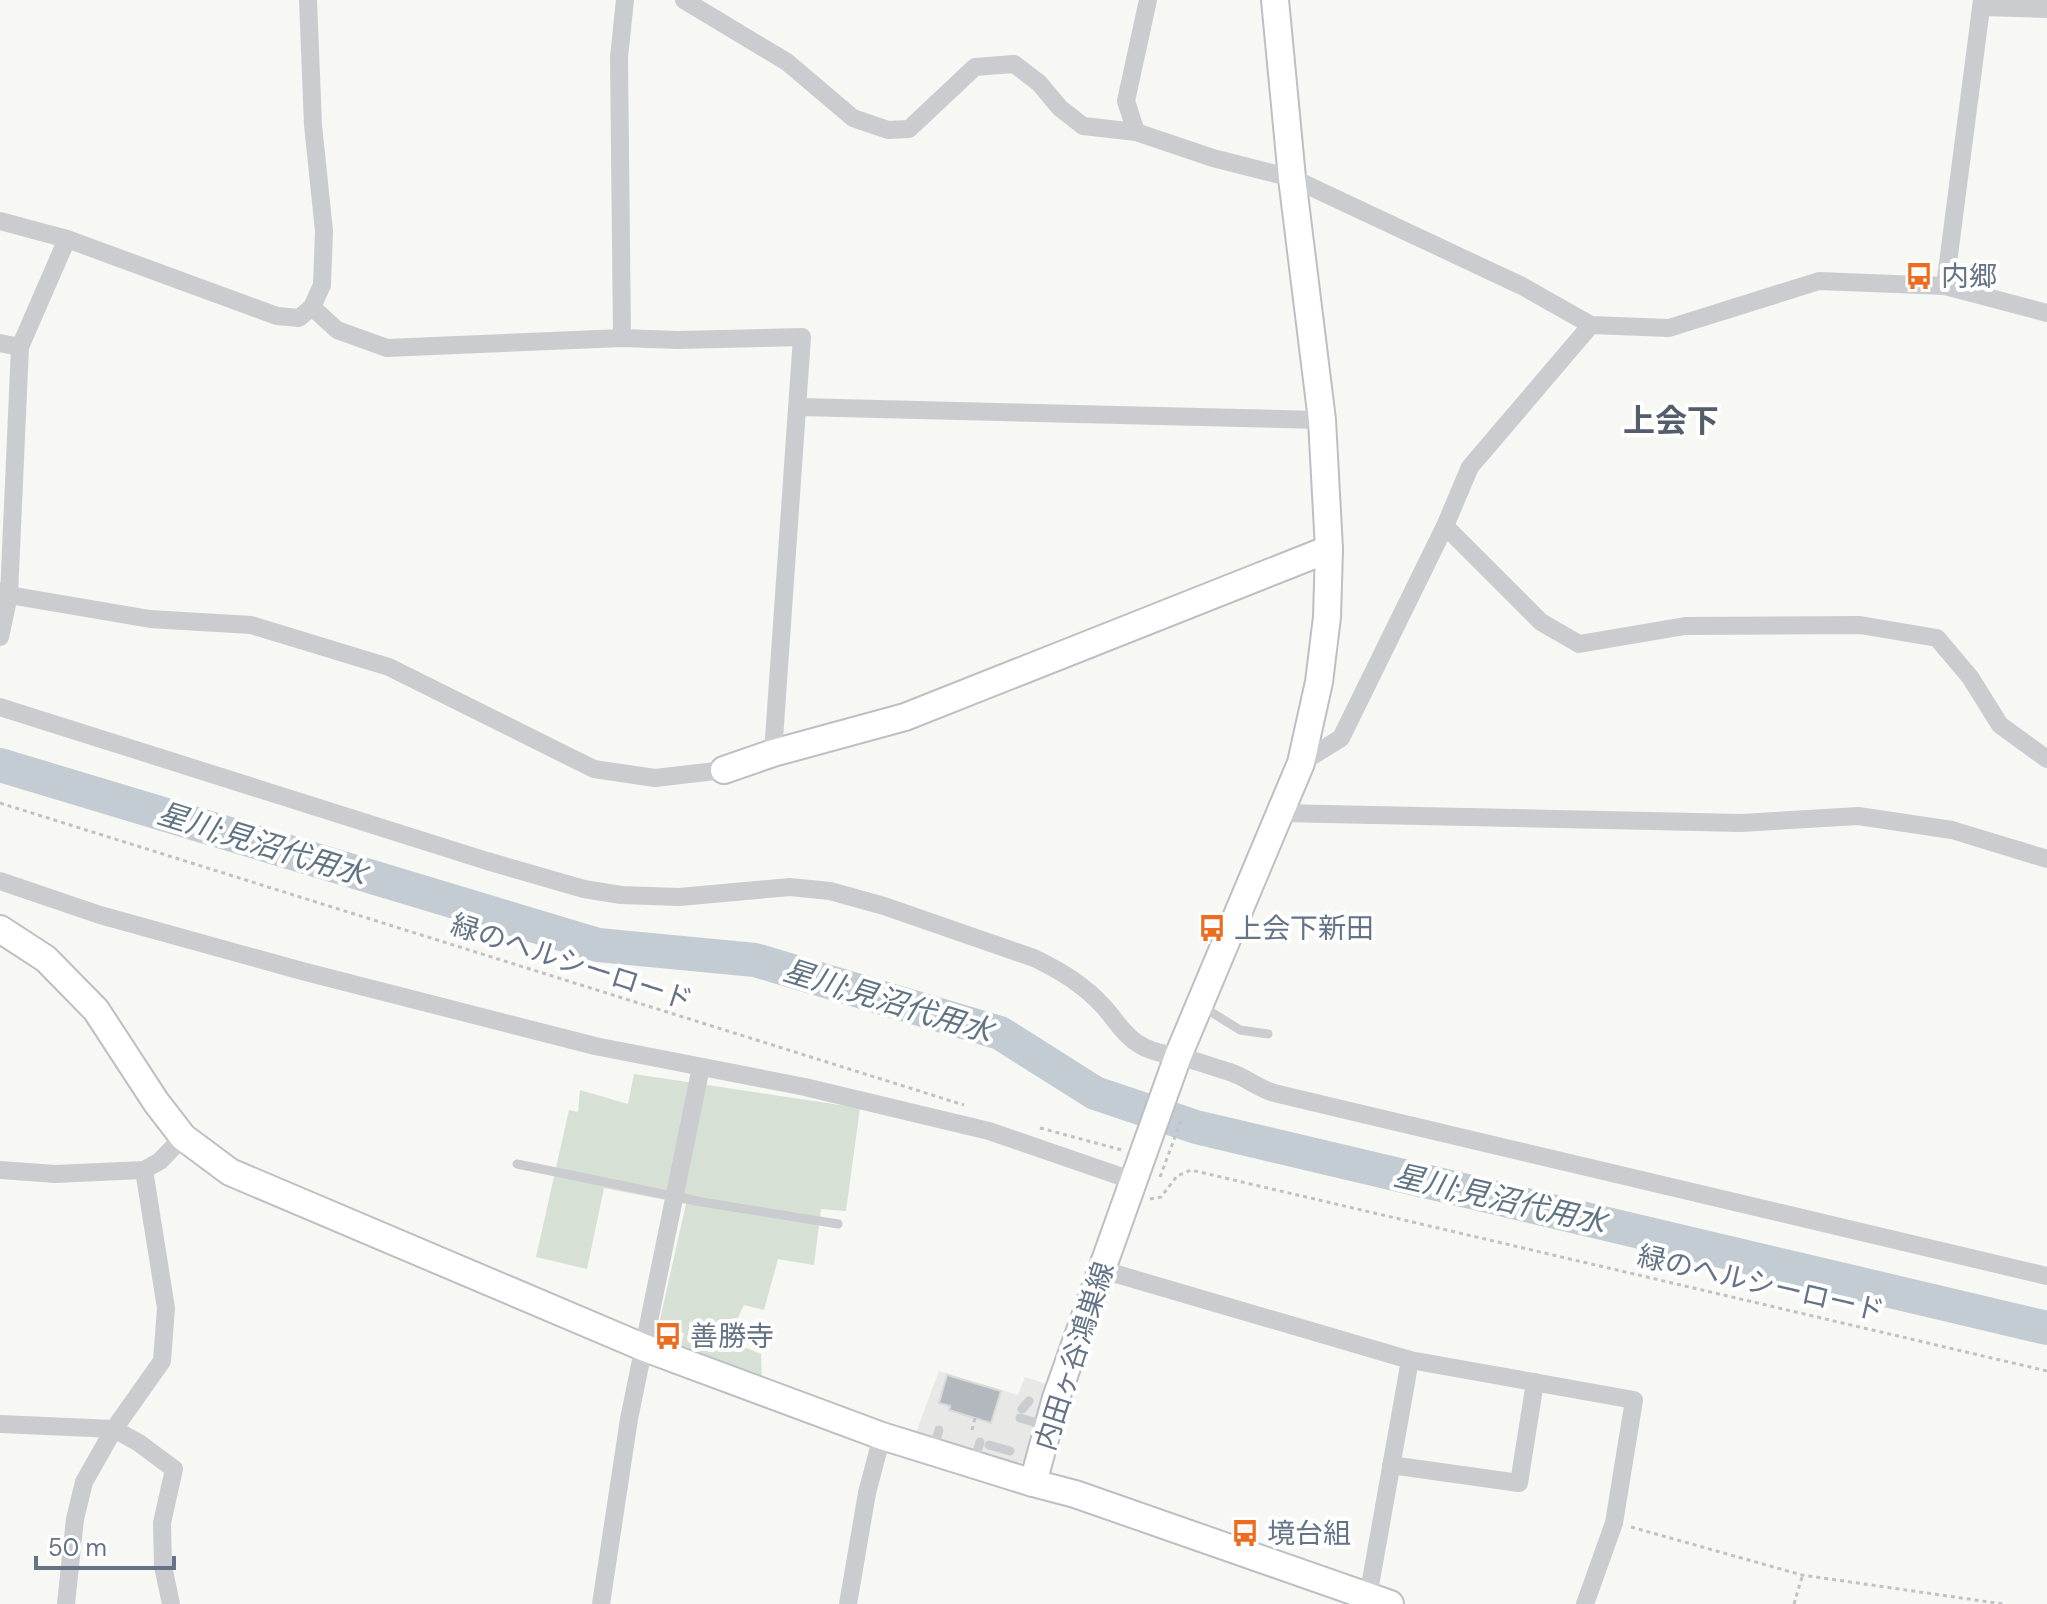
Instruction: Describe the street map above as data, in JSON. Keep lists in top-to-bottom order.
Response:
{
  "streets": {
    "main road": ["内田ヶ谷鴻巣線"],
    "path": ["緑のヘルシーロード"]
  },
  "crossings": [
    ["緑のヘルシーロード", "内田ヶ谷鴻巣線"]
  ],
  "districts": ["上会下"],
  "water": ["星川;見沼代用水"],
  "places": {
    "bus stop": [
      "内郷",
      "上会下新田",
      "善勝寺",
      "境台組"
    ]
  },
  "scale_bar": "50 m"
}
